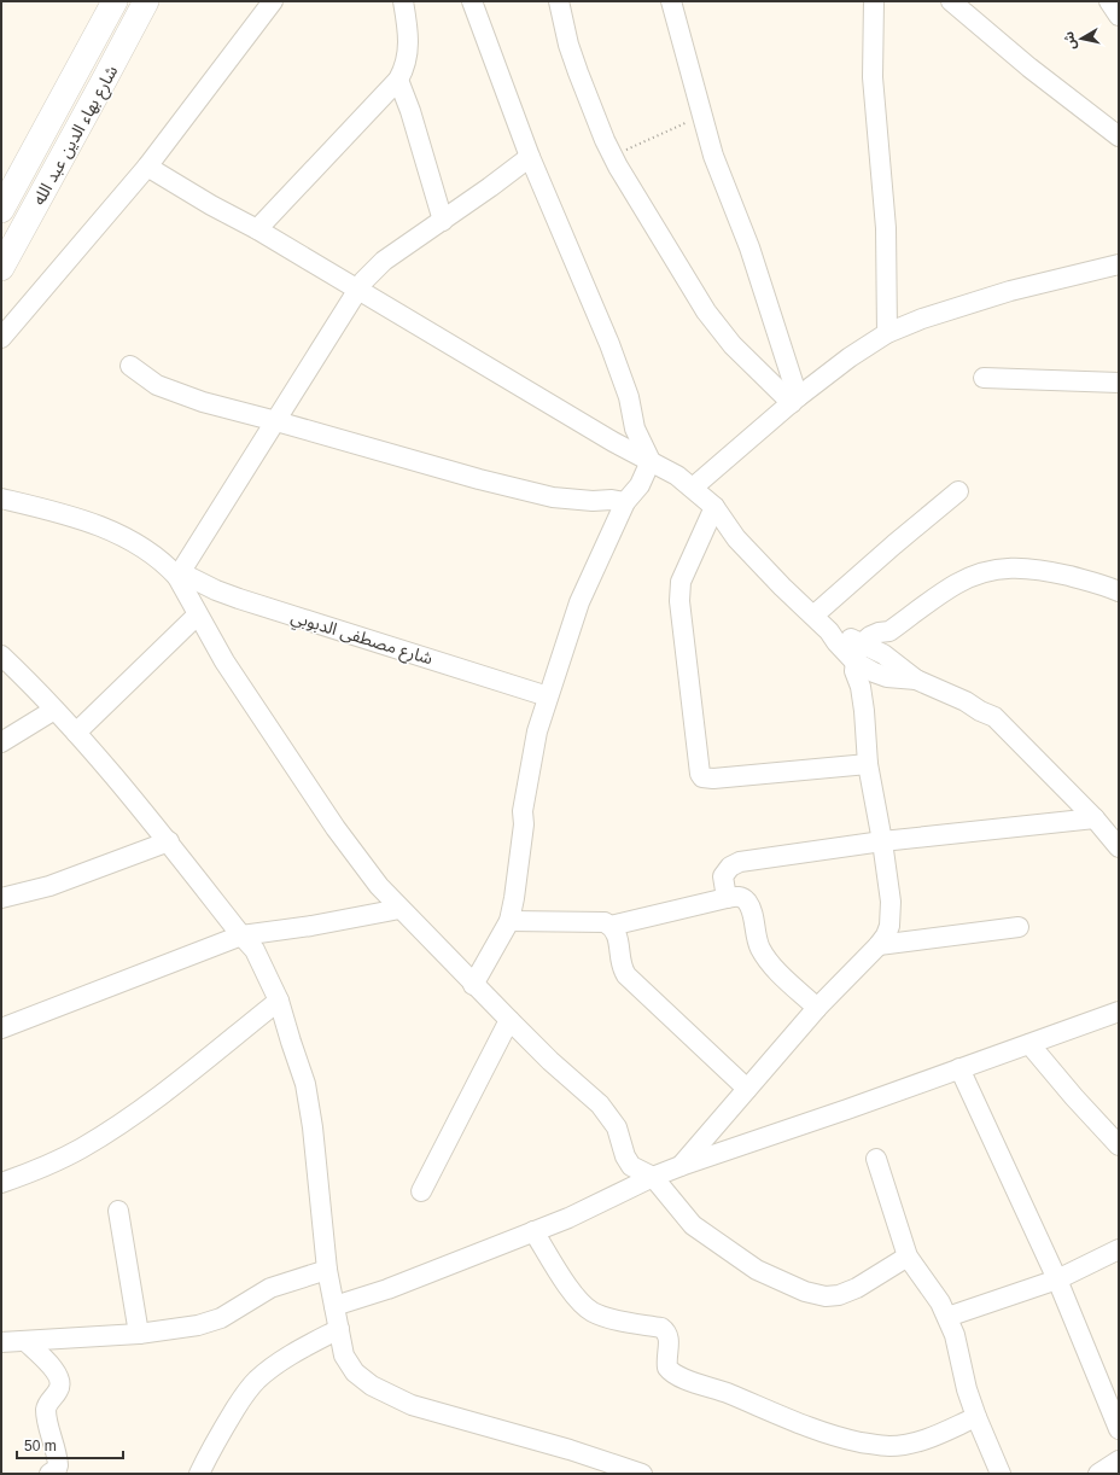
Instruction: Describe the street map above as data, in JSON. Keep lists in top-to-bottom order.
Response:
{
  "streets": {
    "main road": ["شارع بهاء الدين عبد الله"],
    "street": ["شارع مصطفى الدبوبي"]
  },
  "scale_bar": "50 m",
  "north": "left"
}
